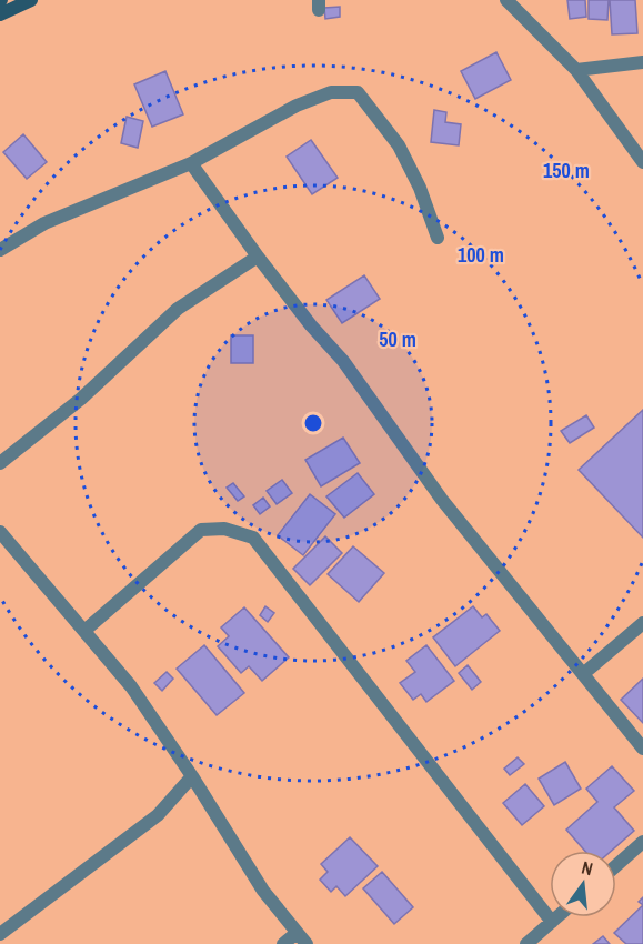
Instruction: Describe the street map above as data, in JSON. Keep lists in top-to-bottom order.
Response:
{
  "north": "top",
  "rings": ["150 m", "100 m", "50 m"]
}
